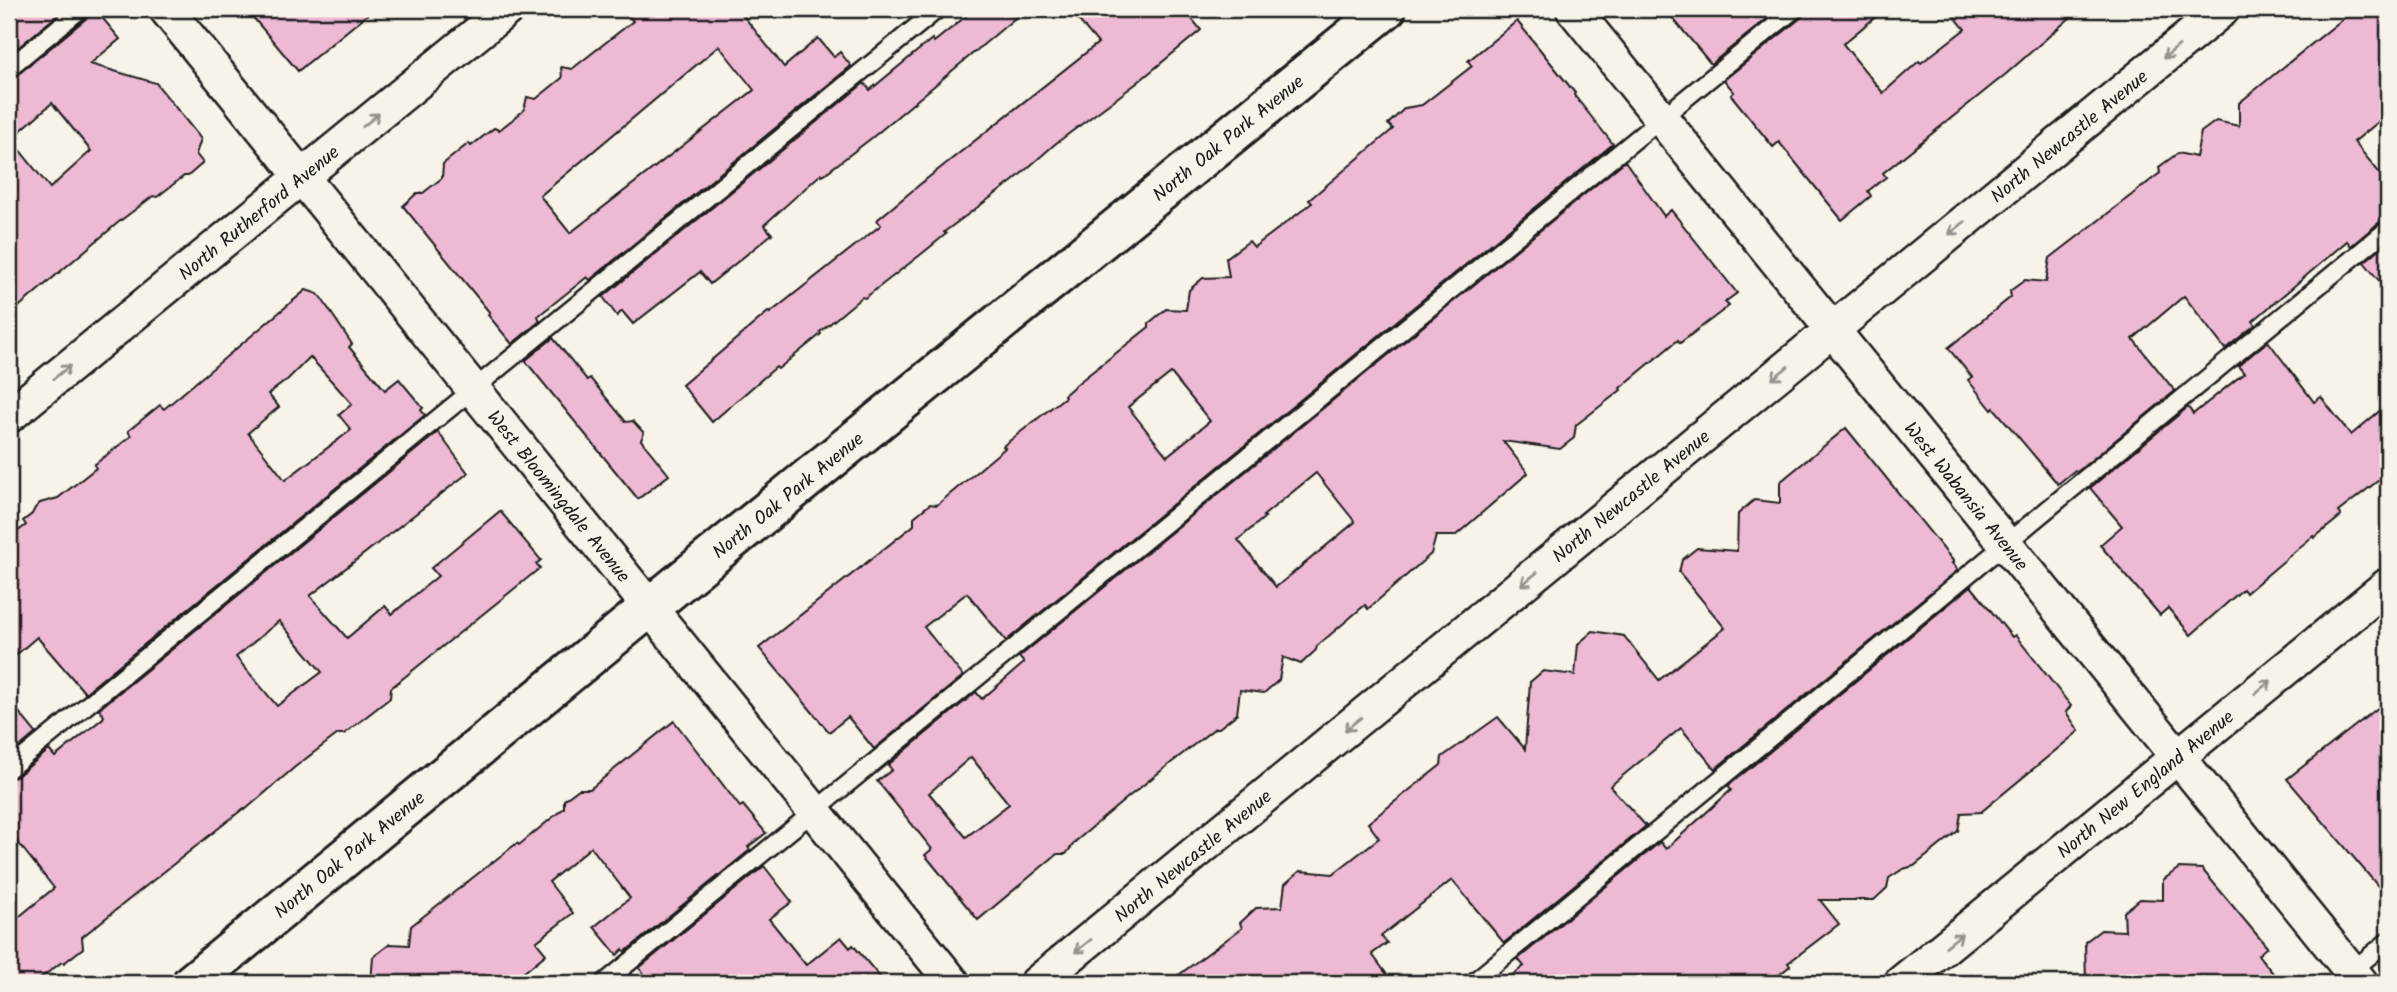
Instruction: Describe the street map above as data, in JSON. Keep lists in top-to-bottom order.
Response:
{
  "streets": {
    "street": [
      "North Newcastle Avenue",
      "North Oak Park Avenue",
      "North Rutherford Avenue",
      "West Bloomingdale Avenue",
      "West Wabansia Avenue",
      "North New England Avenue"
    ]
  },
  "crossings": [
    ["North Newcastle Avenue", "West Wabansia Avenue"],
    ["North Oak Park Avenue", "West Bloomingdale Avenue"],
    ["North Rutherford Avenue", "West Bloomingdale Avenue"],
    ["West Wabansia Avenue", "North New England Avenue"]
  ],
  "one_way": ["North Newcastle Avenue", "North Rutherford Avenue", "North New England Avenue"]
}
